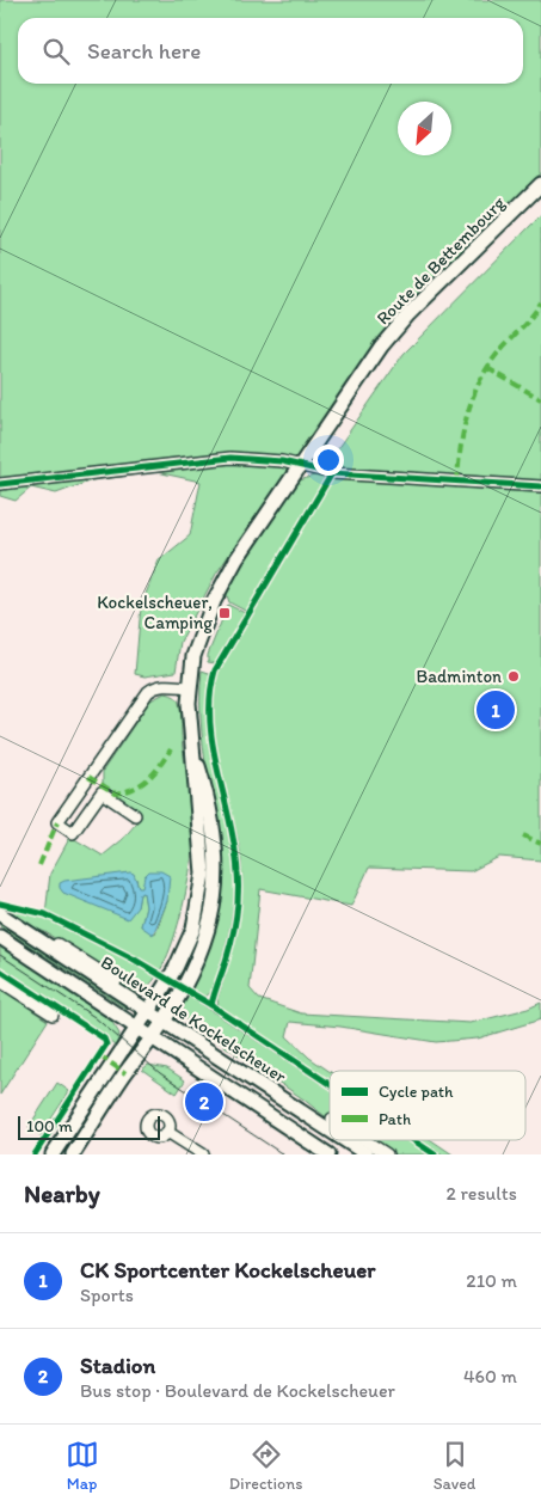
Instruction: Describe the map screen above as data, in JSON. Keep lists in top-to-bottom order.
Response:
{
  "streets": {
    "main road": ["Route de Bettembourg", "Boulevard de Kockelscheuer"]
  },
  "crossings": [
    ["Route de Bettembourg", "Boulevard de Kockelscheuer"]
  ],
  "places": {
    "transit": ["Kockelscheuer, Camping"],
    "other": ["Badminton"]
  },
  "legend": ["Cycle path", "Path"],
  "scale_bar": "100 m",
  "north": "bottom left",
  "page": {
    "search": "Search here",
    "pins": ["1", "2"],
    "scale": "100 m",
    "heading": ["Nearby", "2 results"],
    "list": [
      {
        "mark": "1",
        "name": "CK Sportcenter Kockelscheuer",
        "note": "Sports",
        "value": "210 m"
      },
      {
        "mark": "2",
        "name": "Stadion",
        "note": "Bus stop · Boulevard de Kockelscheuer",
        "value": "460 m"
      }
    ],
    "nav": ["Map", "Directions", "Saved"]
  }
}
